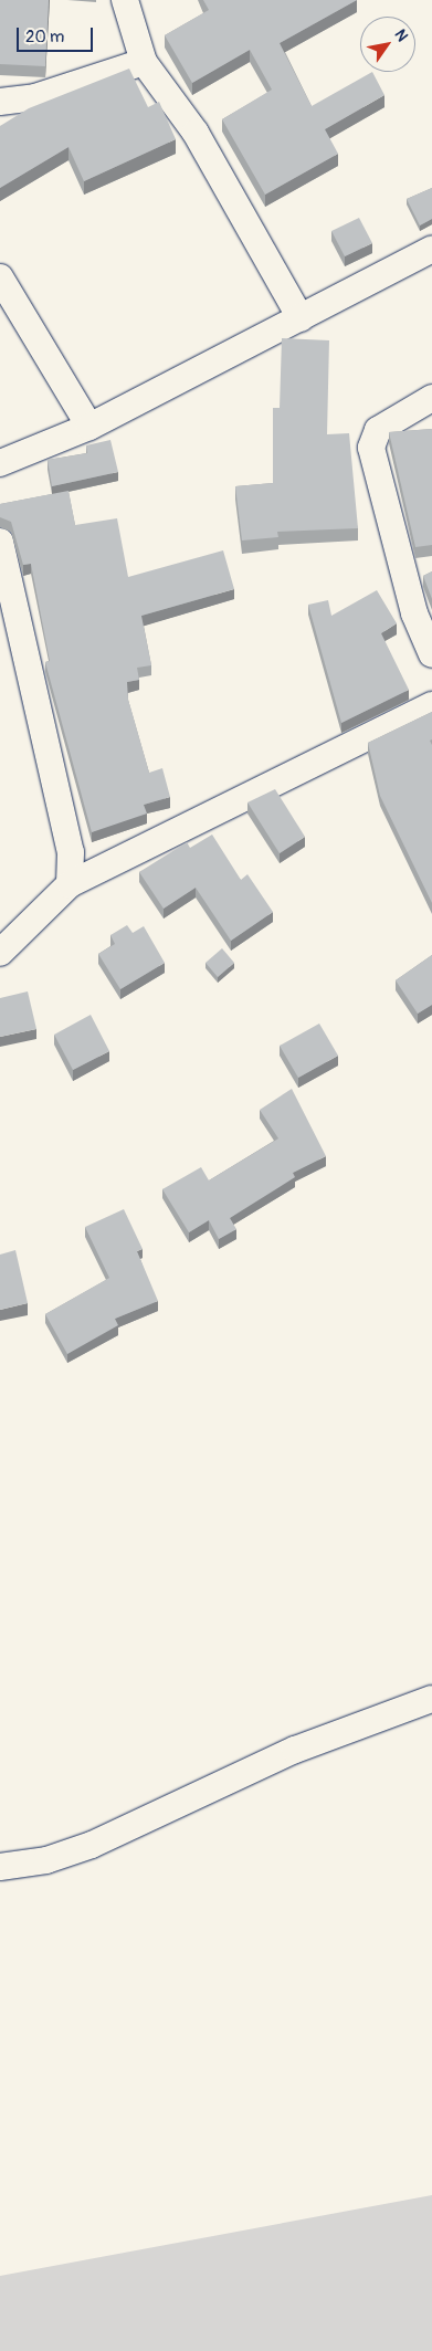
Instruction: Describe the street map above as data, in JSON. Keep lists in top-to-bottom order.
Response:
{
  "scale_bar": "20 m",
  "north": "top right"
}
